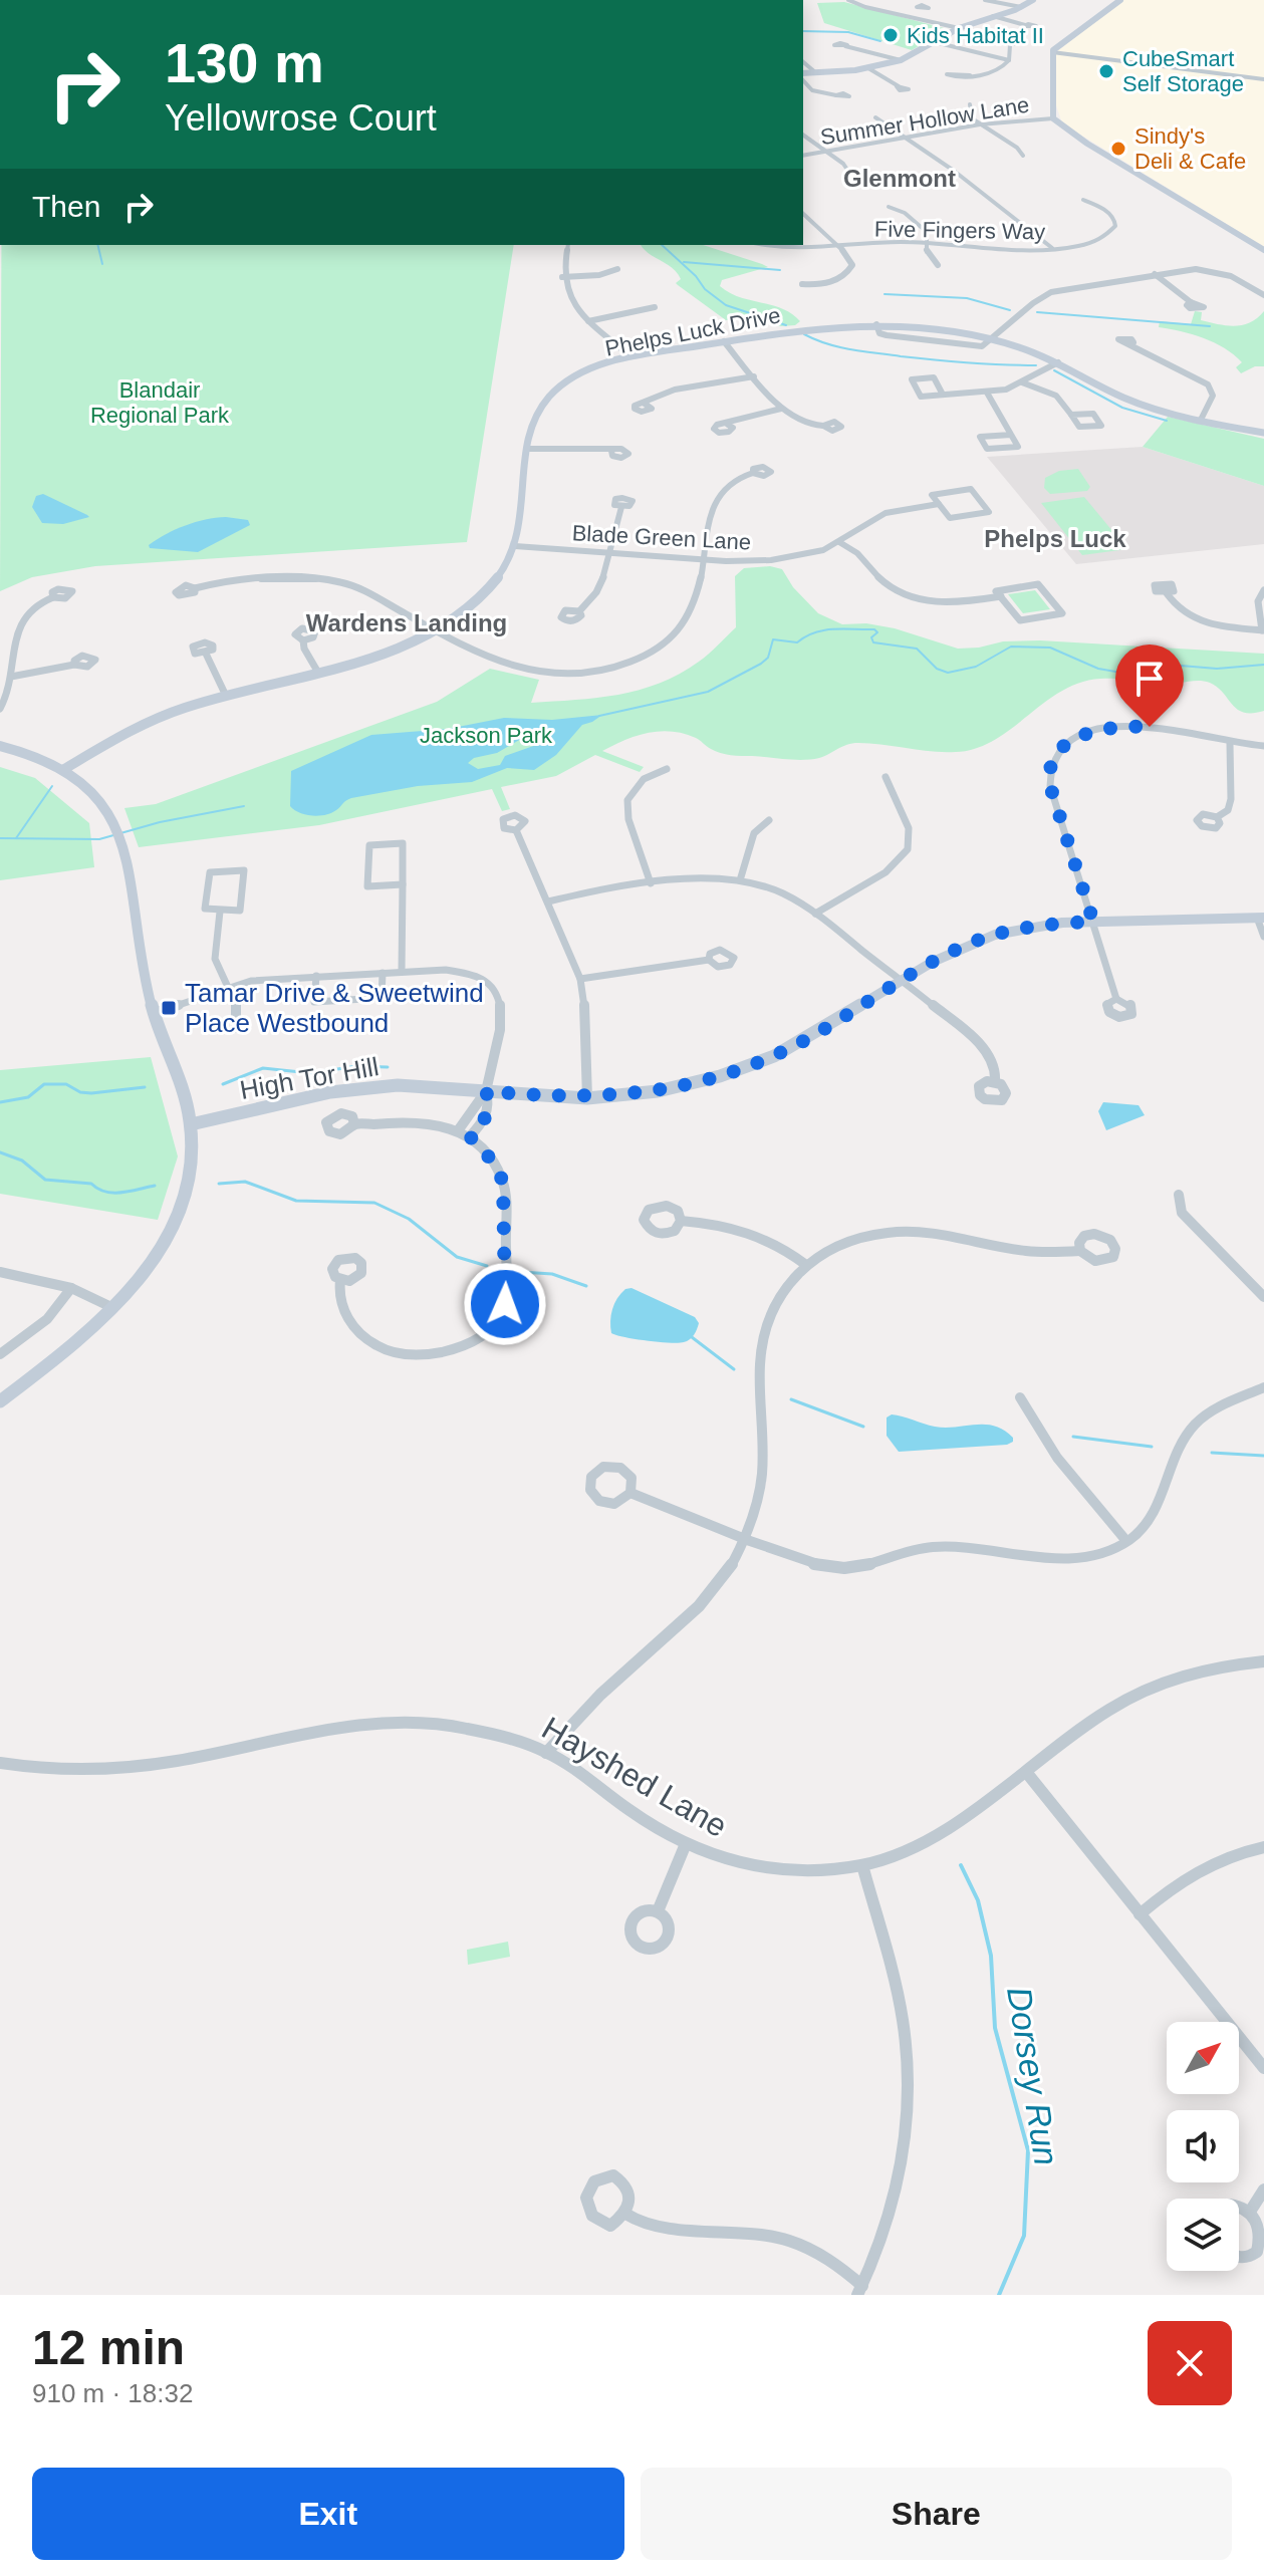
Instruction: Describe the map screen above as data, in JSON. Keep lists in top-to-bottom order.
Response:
{
  "streets": {
    "street": [
      "Summer Hollow Lane",
      "Five Fingers Way",
      "Phelps Luck Drive",
      "Blade Green Lane",
      "High Tor Hill",
      "Hayshed Lane"
    ]
  },
  "crossings": [
    ["Phelps Luck Drive", "Blade Green Lane"]
  ],
  "districts": ["Glenmont", "Phelps Luck", "Wardens Landing"],
  "water": ["Dorsey Run"],
  "parks": ["Blandair Regional Park", "Jackson Park"],
  "places": {
    "other": ["Kids Habitat II", "CubeSmart Self Storage", "Sindy's Deli & Cafe"],
    "transit": ["Tamar Drive & Sweetwind Place Westbound"]
  },
  "north": "top right",
  "page": {
    "turn": ["130 m", "Yellowrose Court"],
    "then": "Then",
    "heading": ["12 min", "910 m · 18:32"],
    "buttons": ["Exit", "Share"]
  }
}
